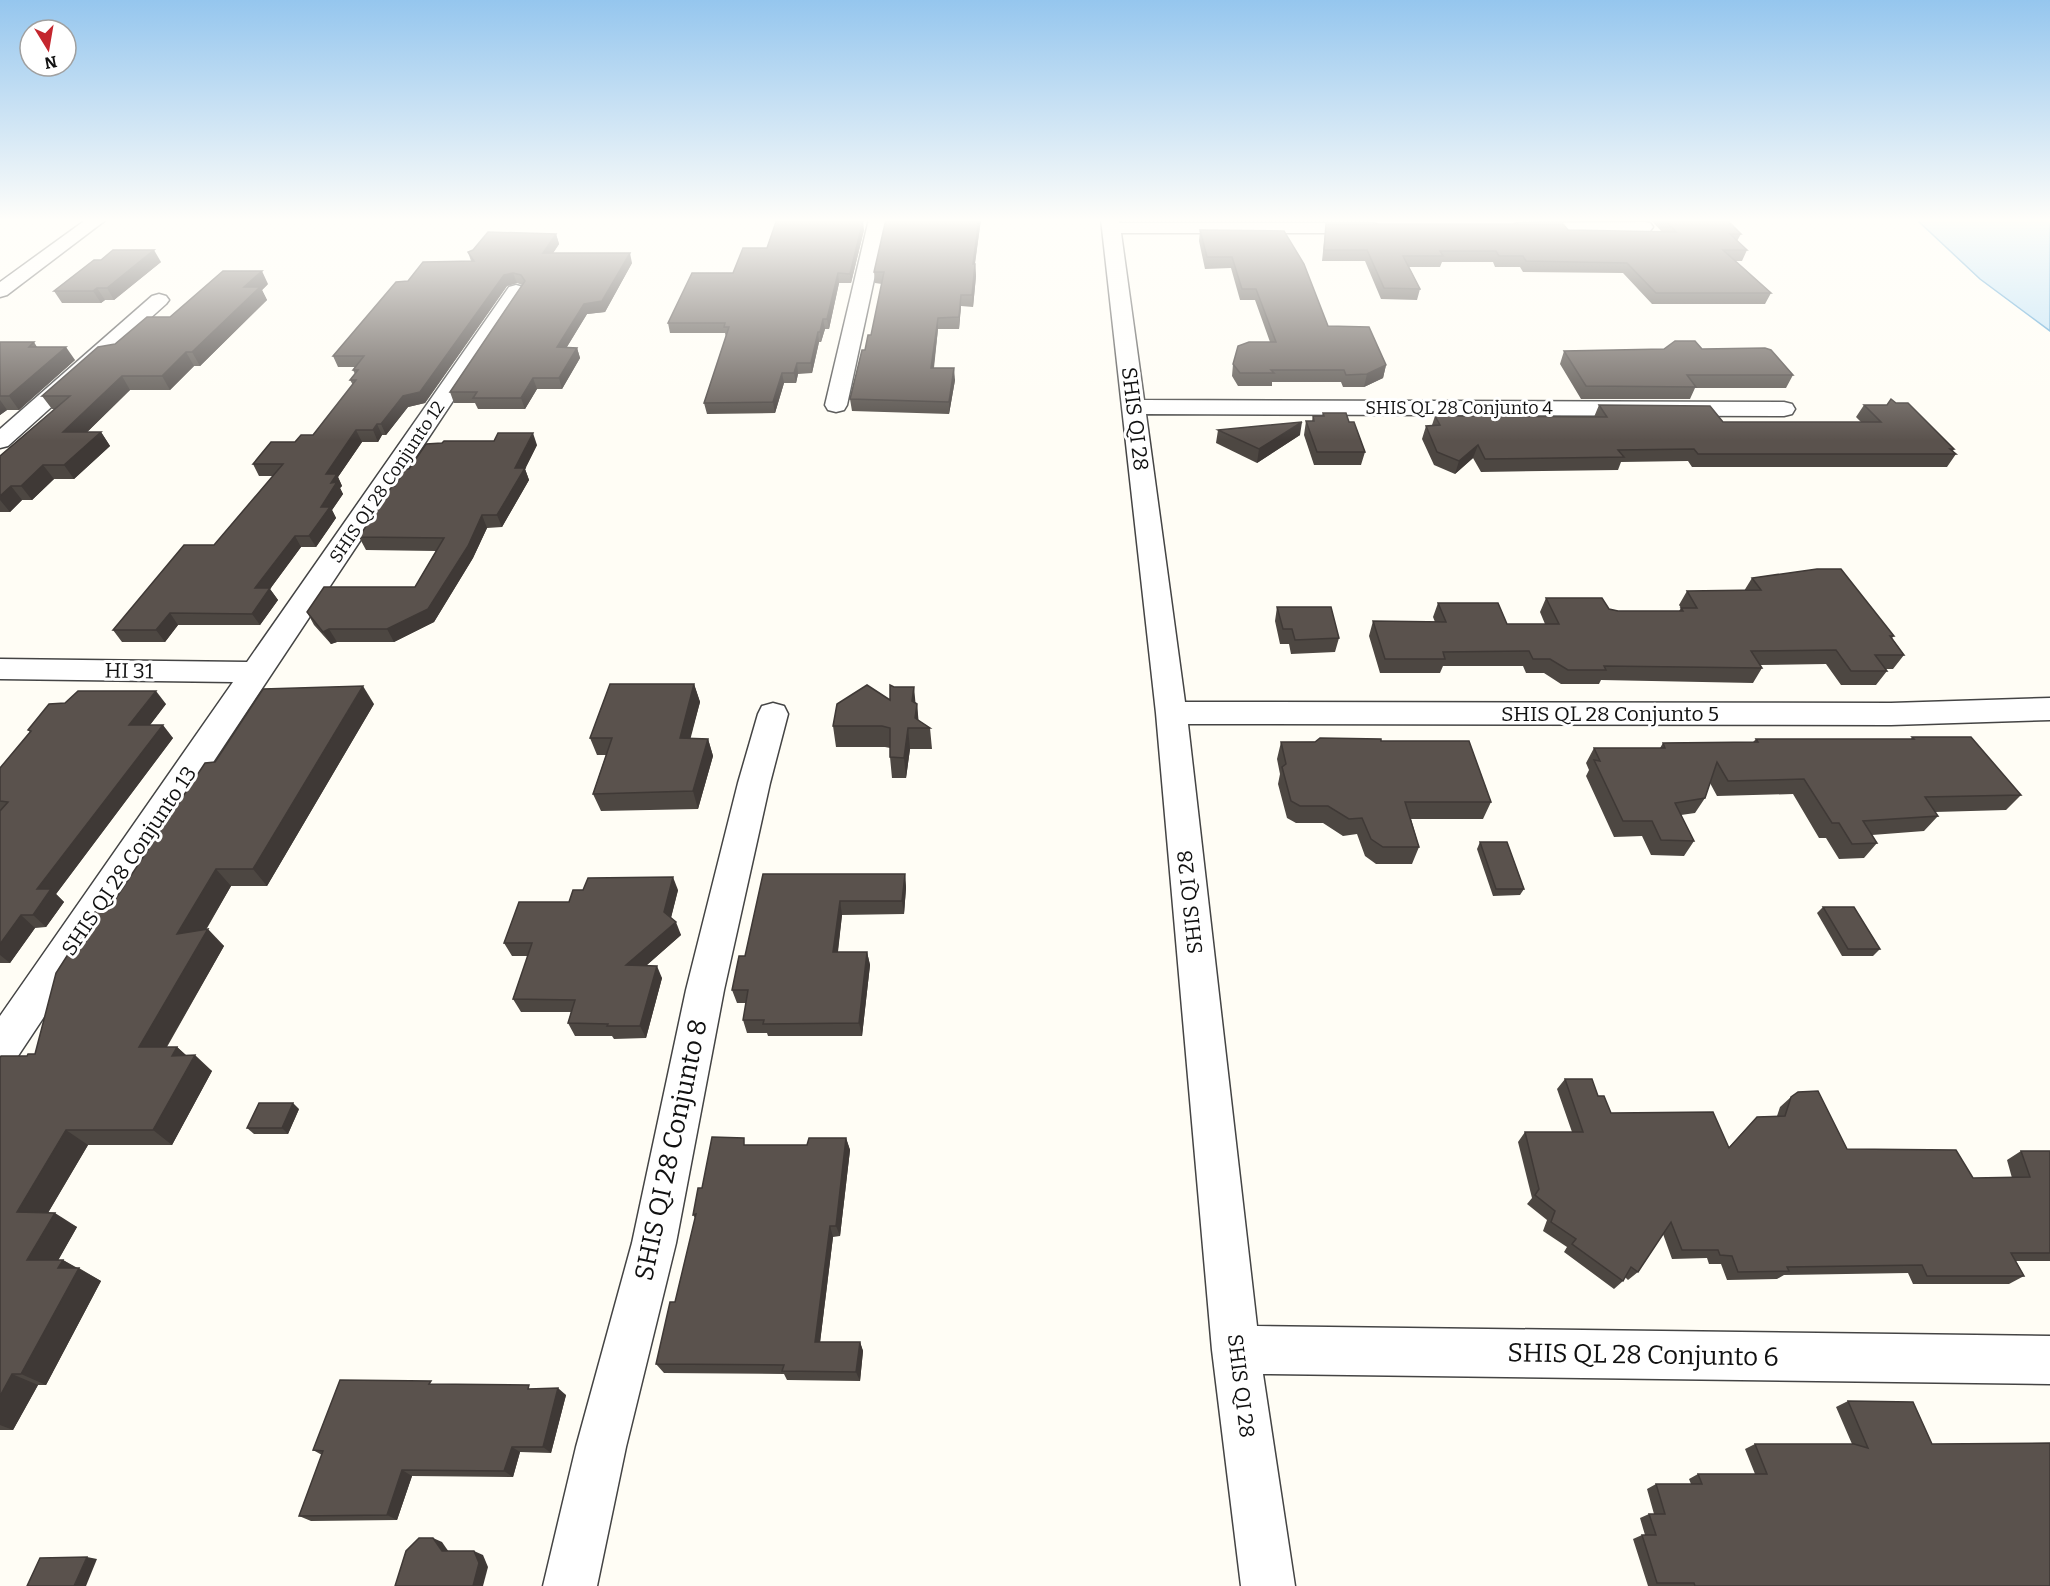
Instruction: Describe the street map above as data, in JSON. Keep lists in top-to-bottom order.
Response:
{
  "streets": {
    "street": [
      "SHIS QL 28 Conjunto 4",
      "SHIS QI 28",
      "SHIS QI 28 Conjunto 12",
      "HI 31",
      "SHIS QL 28 Conjunto 5",
      "SHIS QI 28 Conjunto 13",
      "SHIS QI 28 Conjunto 8",
      "SHIS QL 28 Conjunto 6"
    ]
  },
  "crossings": [
    ["SHIS QL 28 Conjunto 4", "SHIS QI 28"],
    ["SHIS QI 28", "SHIS QL 28 Conjunto 5"],
    ["SHIS QI 28", "SHIS QL 28 Conjunto 6"],
    ["SHIS QI 28 Conjunto 12", "HI 31"],
    ["SHIS QI 28 Conjunto 12", "SHIS QI 28 Conjunto 13"],
    ["HI 31", "SHIS QI 28 Conjunto 13"]
  ],
  "north": "bottom"
}
